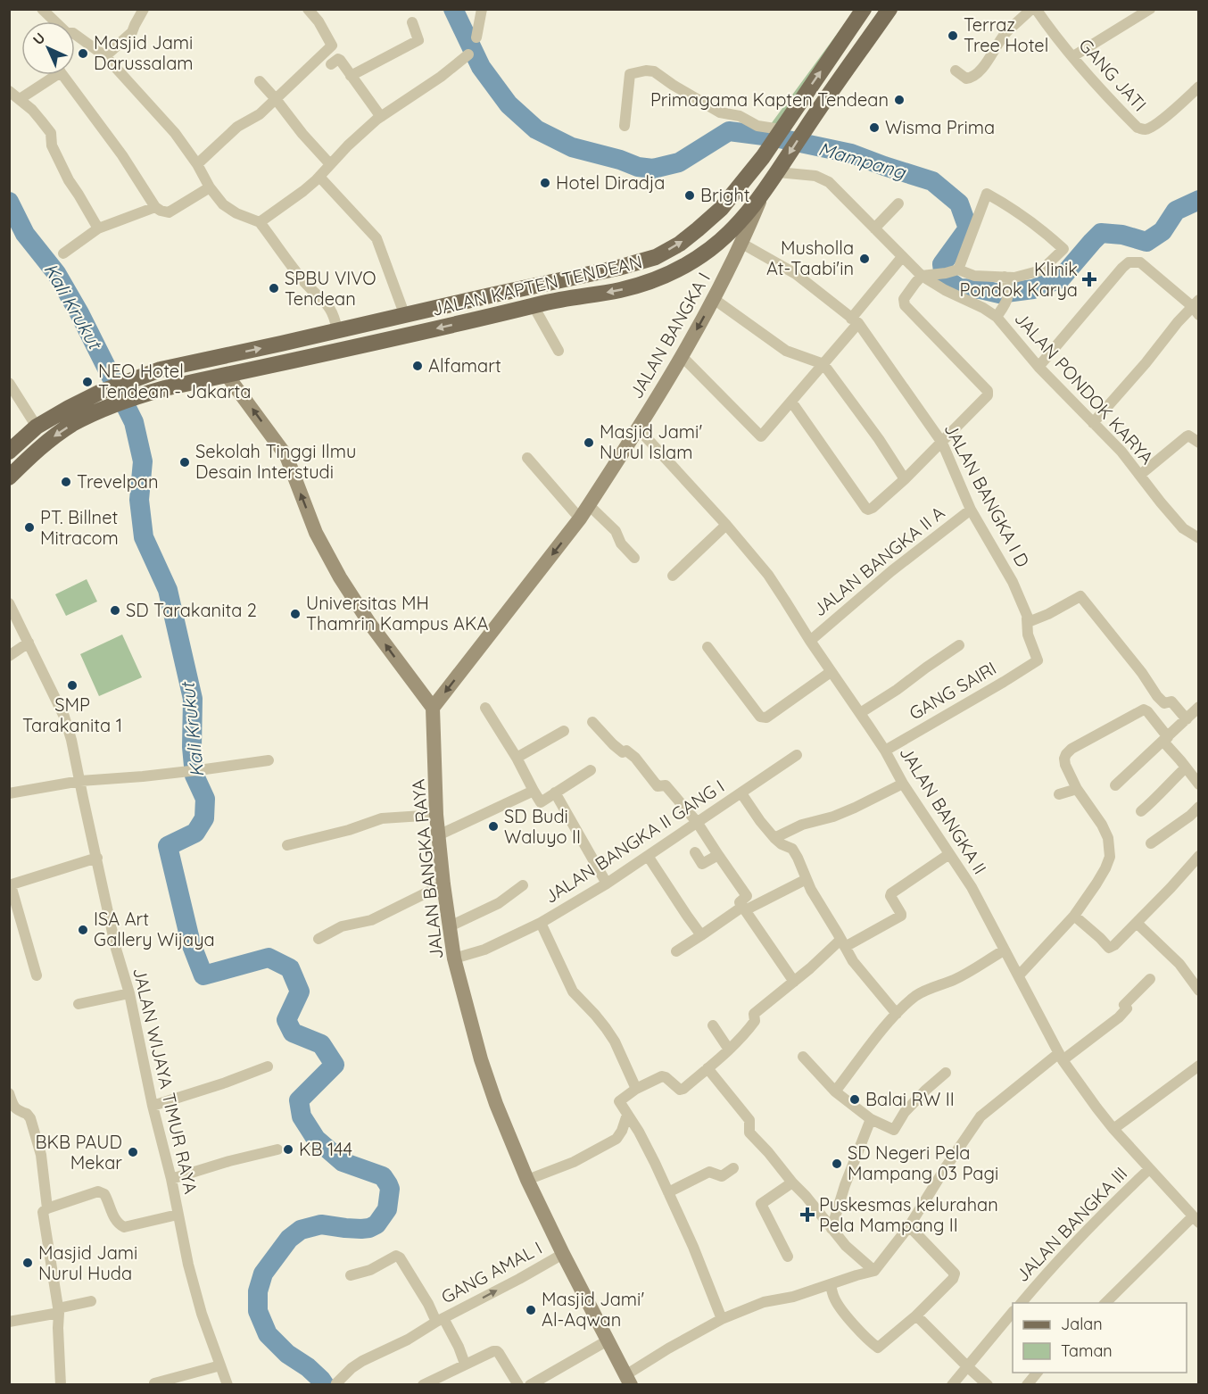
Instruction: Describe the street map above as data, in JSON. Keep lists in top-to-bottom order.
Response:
{
  "streets": {
    "main road": ["JALAN KAPTEN TENDEAN"],
    "street": [
      "GANG JATI",
      "JALAN BANGKA I",
      "JALAN PONDOK KARYA",
      "JALAN BANGKA I D",
      "JALAN BANGKA II A",
      "GANG SAIRI",
      "JALAN BANGKA II",
      "JALAN BANGKA II GANG I",
      "JALAN BANGKA RAYA",
      "JALAN WIJAYA TIMUR RAYA",
      "JALAN BANGKA III",
      "GANG AMAL I"
    ]
  },
  "crossings": [
    ["JALAN KAPTEN TENDEAN", "JALAN BANGKA I"],
    ["JALAN KAPTEN TENDEAN", "JALAN PONDOK KARYA"],
    ["JALAN BANGKA I", "JALAN BANGKA I D"],
    ["JALAN BANGKA I", "JALAN BANGKA II"],
    ["JALAN BANGKA I", "JALAN BANGKA RAYA"],
    ["JALAN BANGKA I D", "JALAN BANGKA II A"],
    ["JALAN BANGKA I D", "GANG SAIRI"],
    ["JALAN BANGKA II A", "JALAN BANGKA II"],
    ["GANG SAIRI", "JALAN BANGKA II"],
    ["JALAN BANGKA II", "JALAN BANGKA III"],
    ["JALAN BANGKA II GANG I", "JALAN BANGKA RAYA"],
    ["JALAN BANGKA RAYA", "GANG AMAL I"]
  ],
  "one_way": ["GANG AMAL I"],
  "water": ["Mampang", "Kali Krukut"],
  "places": {
    "other": [
      "Terraz Tree Hotel",
      "Masjid Jami Darussalam",
      "Primagama Kapten Tendean",
      "Wisma Prima",
      "Hotel Diradja",
      "Bright",
      "Musholla At-Taabi'in",
      "SPBU VIVO Tendean",
      "Alfamart",
      "NEO Hotel Tendean - Jakarta",
      "Masjid Jami' Nurul Islam",
      "Sekolah Tinggi Ilmu Desain Interstudi",
      "Trevelpan",
      "PT. Billnet Mitracom",
      "SD Tarakanita 2",
      "Universitas MH Thamrin Kampus AKA",
      "SMP Tarakanita 1",
      "SD Budi Waluyo II",
      "ISA Art Gallery Wijaya",
      "Balai RW II",
      "KB 144",
      "BKB PAUD Mekar",
      "SD Negeri Pela Mampang 03 Pagi",
      "Masjid Jami Nurul Huda",
      "Masjid Jami' Al-Aqwan"
    ],
    "health": ["Klinik Pondok Karya", "Puskesmas kelurahan Pela Mampang II"]
  },
  "legend": ["Jalan", "Taman"],
  "north": "top left"
}
